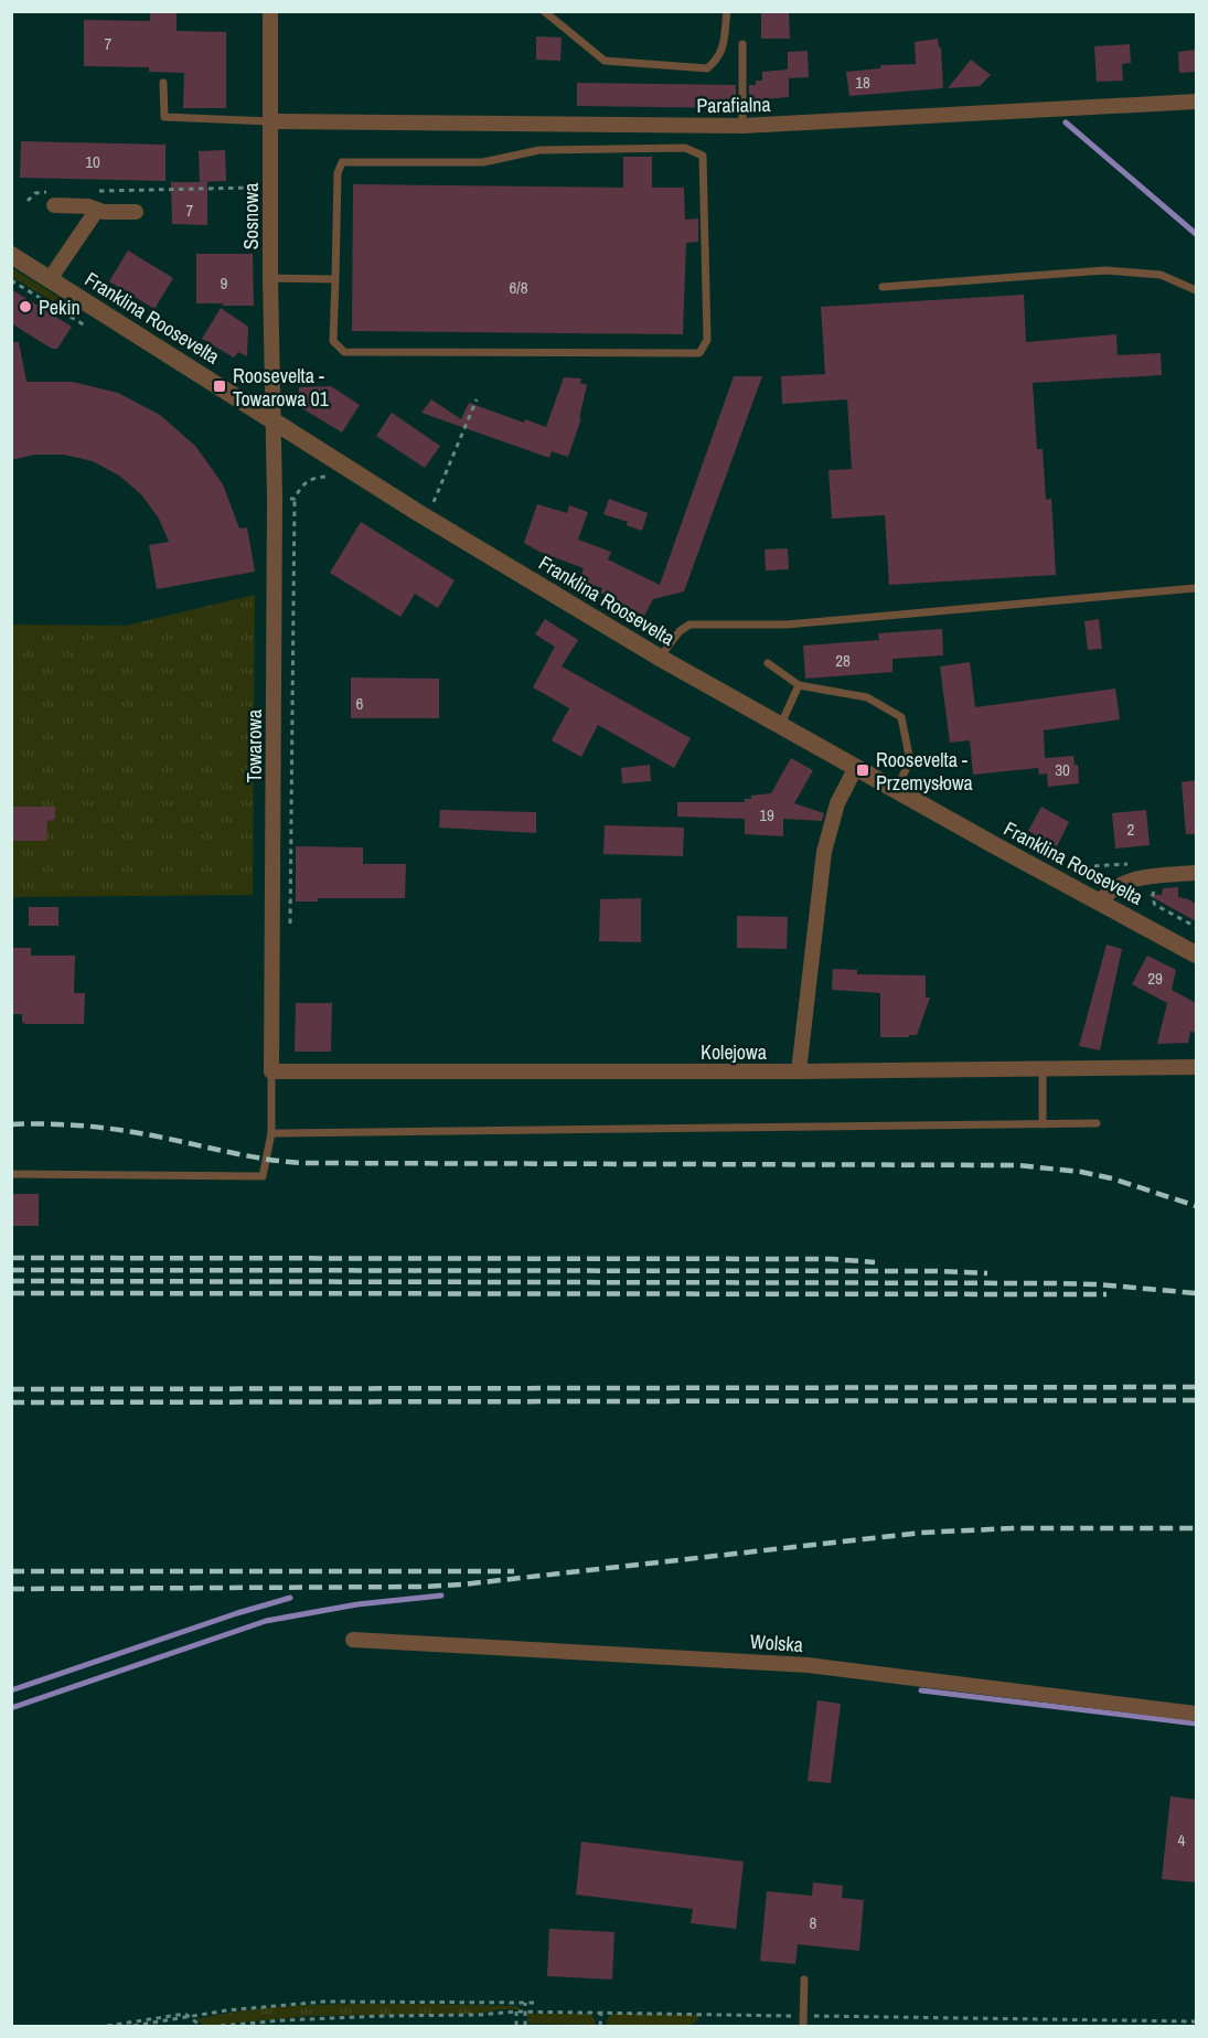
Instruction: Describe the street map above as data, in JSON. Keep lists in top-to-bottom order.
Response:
{
  "streets": {
    "street": [
      "Parafialna",
      "Sosnowa",
      "Franklina Roosevelta",
      "Towarowa",
      "Kolejowa",
      "Wolska"
    ]
  },
  "crossings": [
    ["Parafialna", "Sosnowa"],
    ["Sosnowa", "Franklina Roosevelta"],
    ["Sosnowa", "Towarowa"],
    ["Franklina Roosevelta", "Towarowa"],
    ["Towarowa", "Kolejowa"]
  ],
  "places": {
    "other": ["Pekin"],
    "transit": ["Roosevelta - Towarowa 01", "Roosevelta - Przemysłowa"]
  },
  "house_numbers": [
    "7",
    "18",
    "10",
    "7",
    "9",
    "6/8",
    "28",
    "6",
    "30",
    "19",
    "2",
    "29",
    "4",
    "8"
  ]
}
